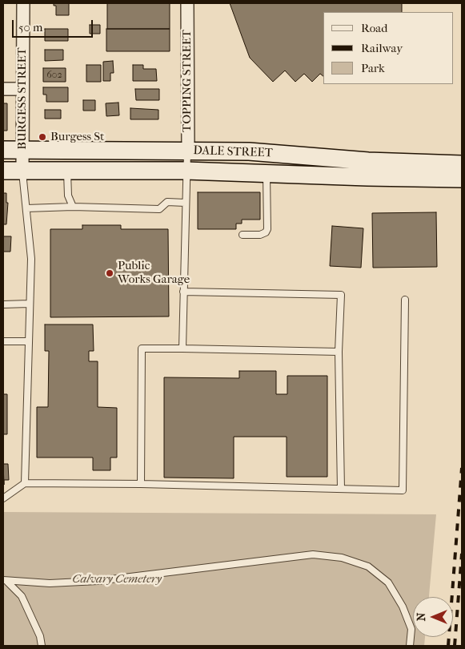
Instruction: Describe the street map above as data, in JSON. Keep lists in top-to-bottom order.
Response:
{
  "streets": {
    "main road": ["DALE STREET"],
    "street": ["TOPPING STREET", "BURGESS STREET"]
  },
  "crossings": [
    ["TOPPING STREET", "DALE STREET"],
    ["BURGESS STREET", "DALE STREET"]
  ],
  "parks": ["Calvary Cemetery"],
  "places": ["Burgess St", "Public Works Garage"],
  "house_numbers": ["602"],
  "legend": ["Road", "Railway", "Park"],
  "scale_bar": "50 m",
  "north": "left"
}
